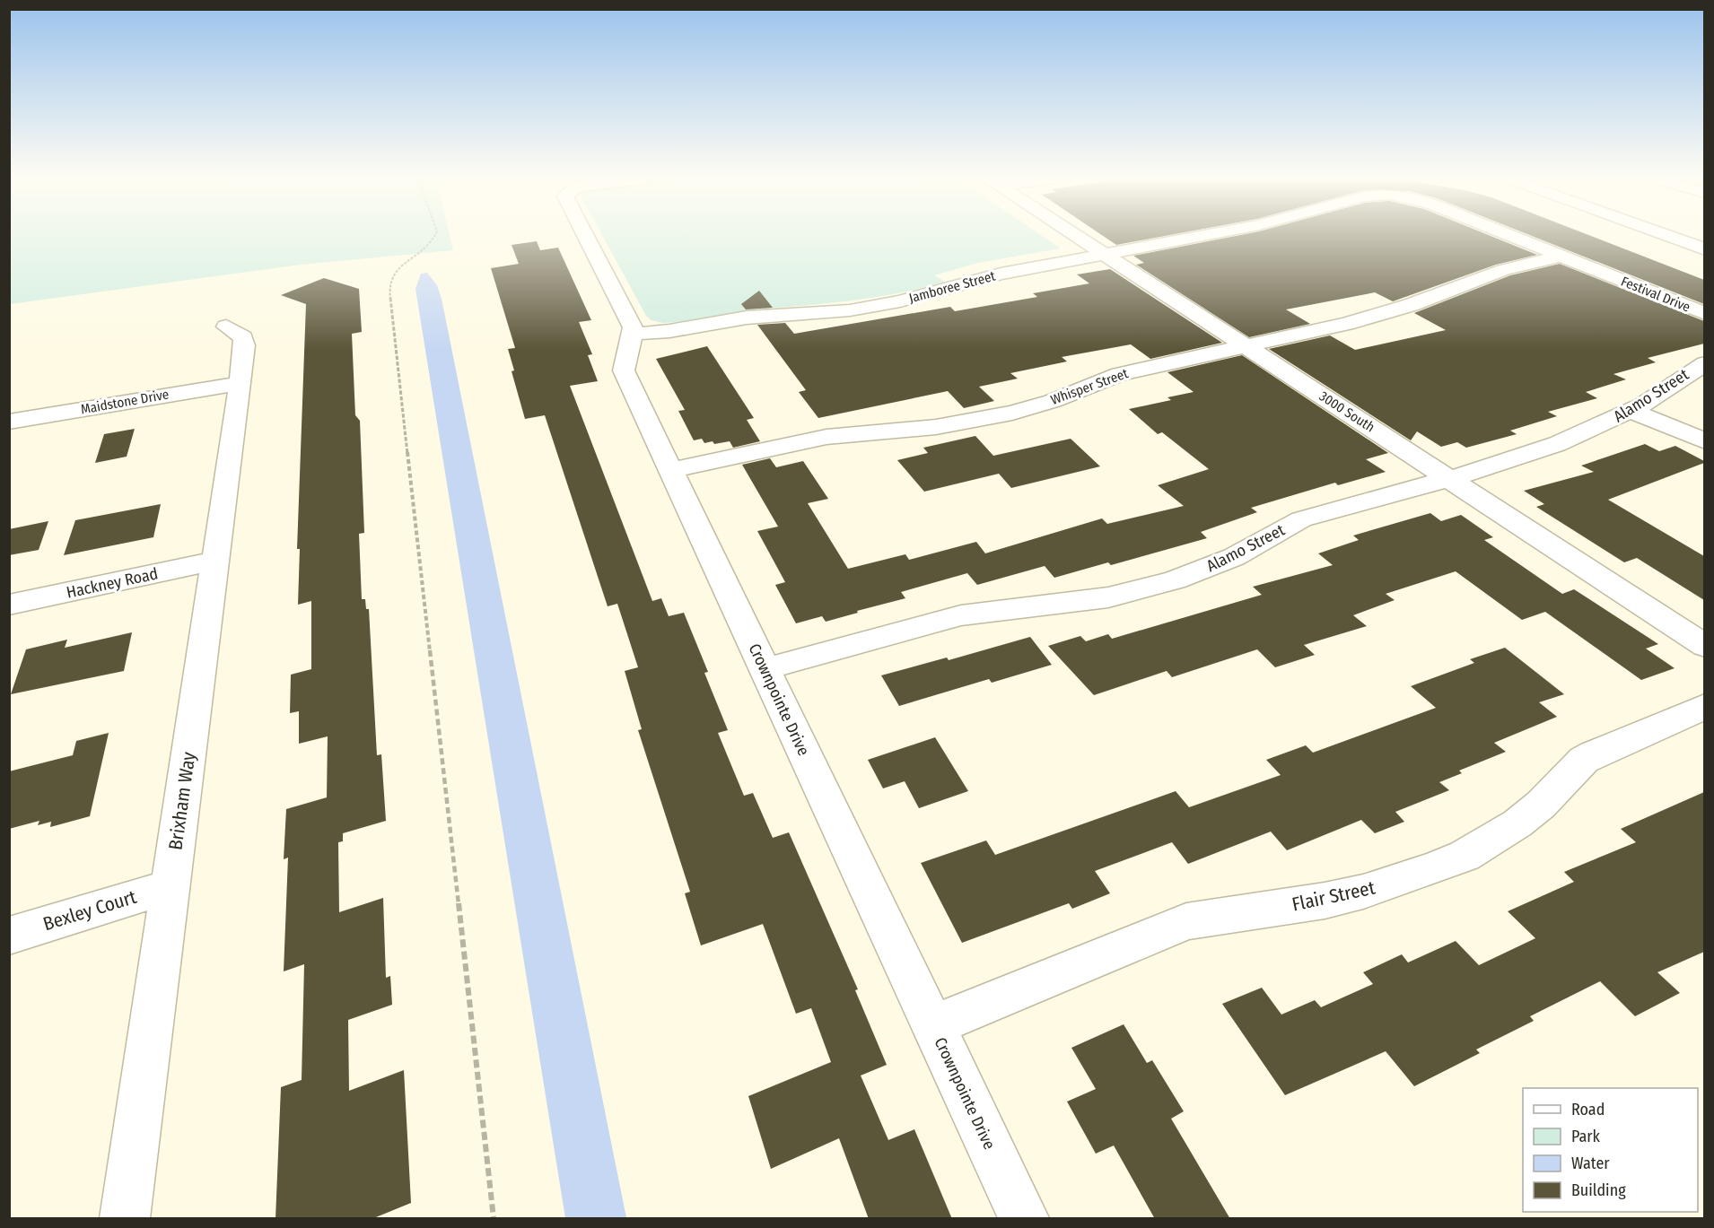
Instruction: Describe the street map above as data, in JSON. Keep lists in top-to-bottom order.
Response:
{
  "streets": {
    "street": [
      "Jamboree Street",
      "Festival Drive",
      "Whisper Street",
      "Alamo Street",
      "Maidstone Drive",
      "3000 South",
      "Hackney Road",
      "Crownpointe Drive",
      "Brixham Way",
      "Flair Street",
      "Bexley Court"
    ]
  },
  "crossings": [
    ["Jamboree Street", "3000 South"],
    ["Jamboree Street", "Crownpointe Drive"],
    ["Festival Drive", "Whisper Street"],
    ["Whisper Street", "3000 South"],
    ["Whisper Street", "Crownpointe Drive"],
    ["Alamo Street", "3000 South"],
    ["Alamo Street", "Crownpointe Drive"],
    ["Maidstone Drive", "Brixham Way"],
    ["Hackney Road", "Brixham Way"],
    ["Crownpointe Drive", "Flair Street"],
    ["Brixham Way", "Bexley Court"]
  ],
  "legend": [
    "Road",
    "Park",
    "Water",
    "Building"
  ]
}
